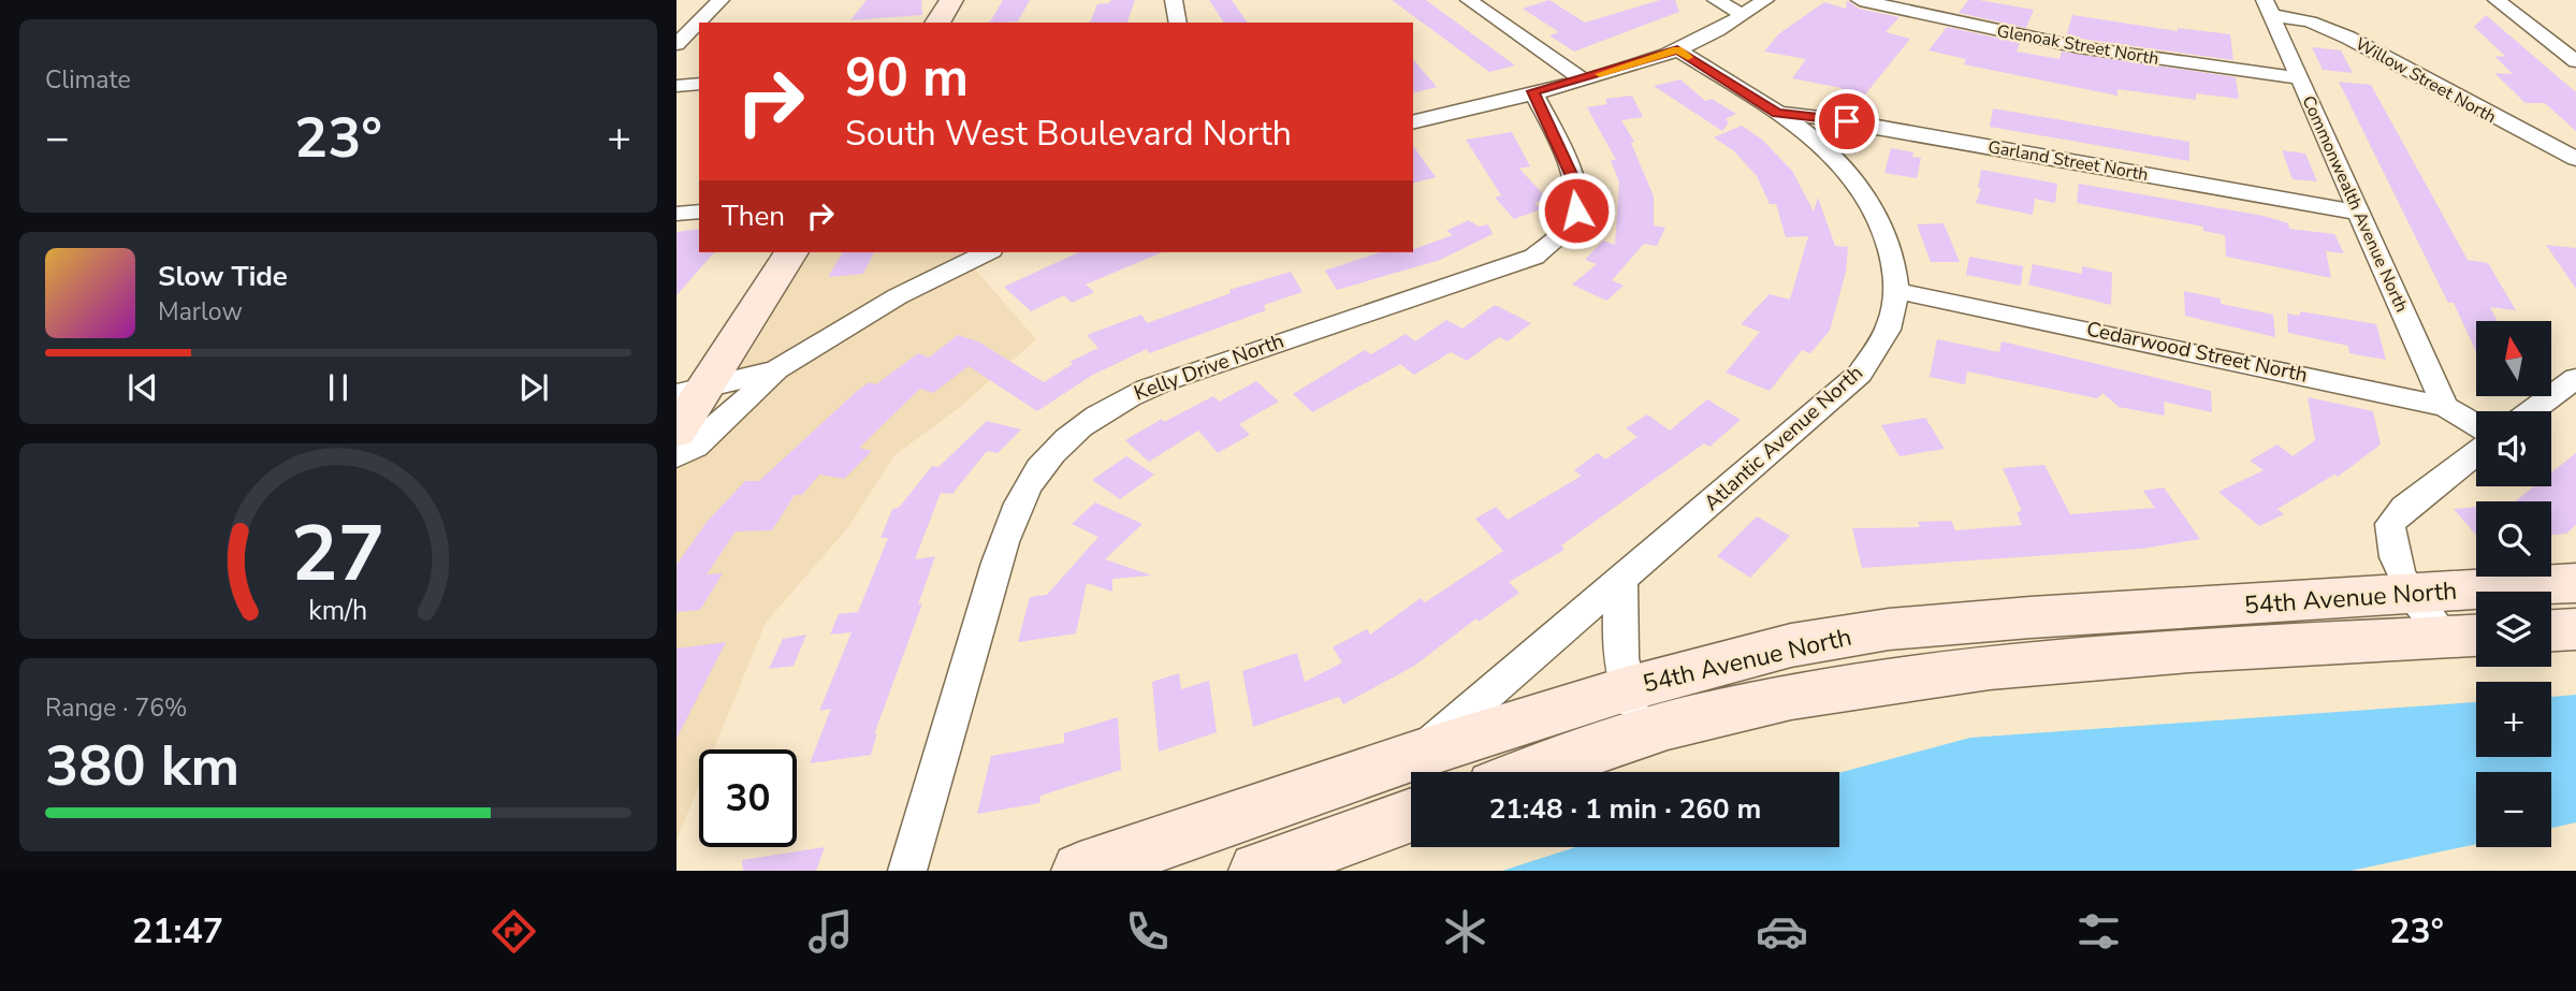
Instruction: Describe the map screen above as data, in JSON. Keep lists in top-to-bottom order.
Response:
{
  "streets": {
    "main road": ["54th Avenue North"],
    "street": [
      "Glenoak Street North",
      "Willow Street North",
      "Garland Street North",
      "Commonwealth Avenue North",
      "Cedarwood Street North",
      "Kelly Drive North",
      "Atlantic Avenue North"
    ]
  },
  "crossings": [
    ["Glenoak Street North", "Commonwealth Avenue North"],
    ["Willow Street North", "Commonwealth Avenue North"],
    ["Garland Street North", "Commonwealth Avenue North"],
    ["Garland Street North", "Atlantic Avenue North"],
    ["Commonwealth Avenue North", "Cedarwood Street North"],
    ["Cedarwood Street North", "Atlantic Avenue North"],
    ["Atlantic Avenue North", "54th Avenue North"]
  ],
  "north": "top",
  "page": {
    "tile": [
      "Climate",
      ["Range · 76%", "380 km"]
    ],
    "turn": ["90 m", "South West Boulevard North"],
    "heat": ["−", "23°", "+"],
    "then": "Then",
    "song": ["Slow Tide", "Marlow"],
    "map_buttons": ["+", "−"],
    "limit": "30",
    "trip": "21:48 · 1 min · 260 m",
    "tabs": ["21:47", "23°"],
    "gauge": ["27", "km/h"]
  }
}
